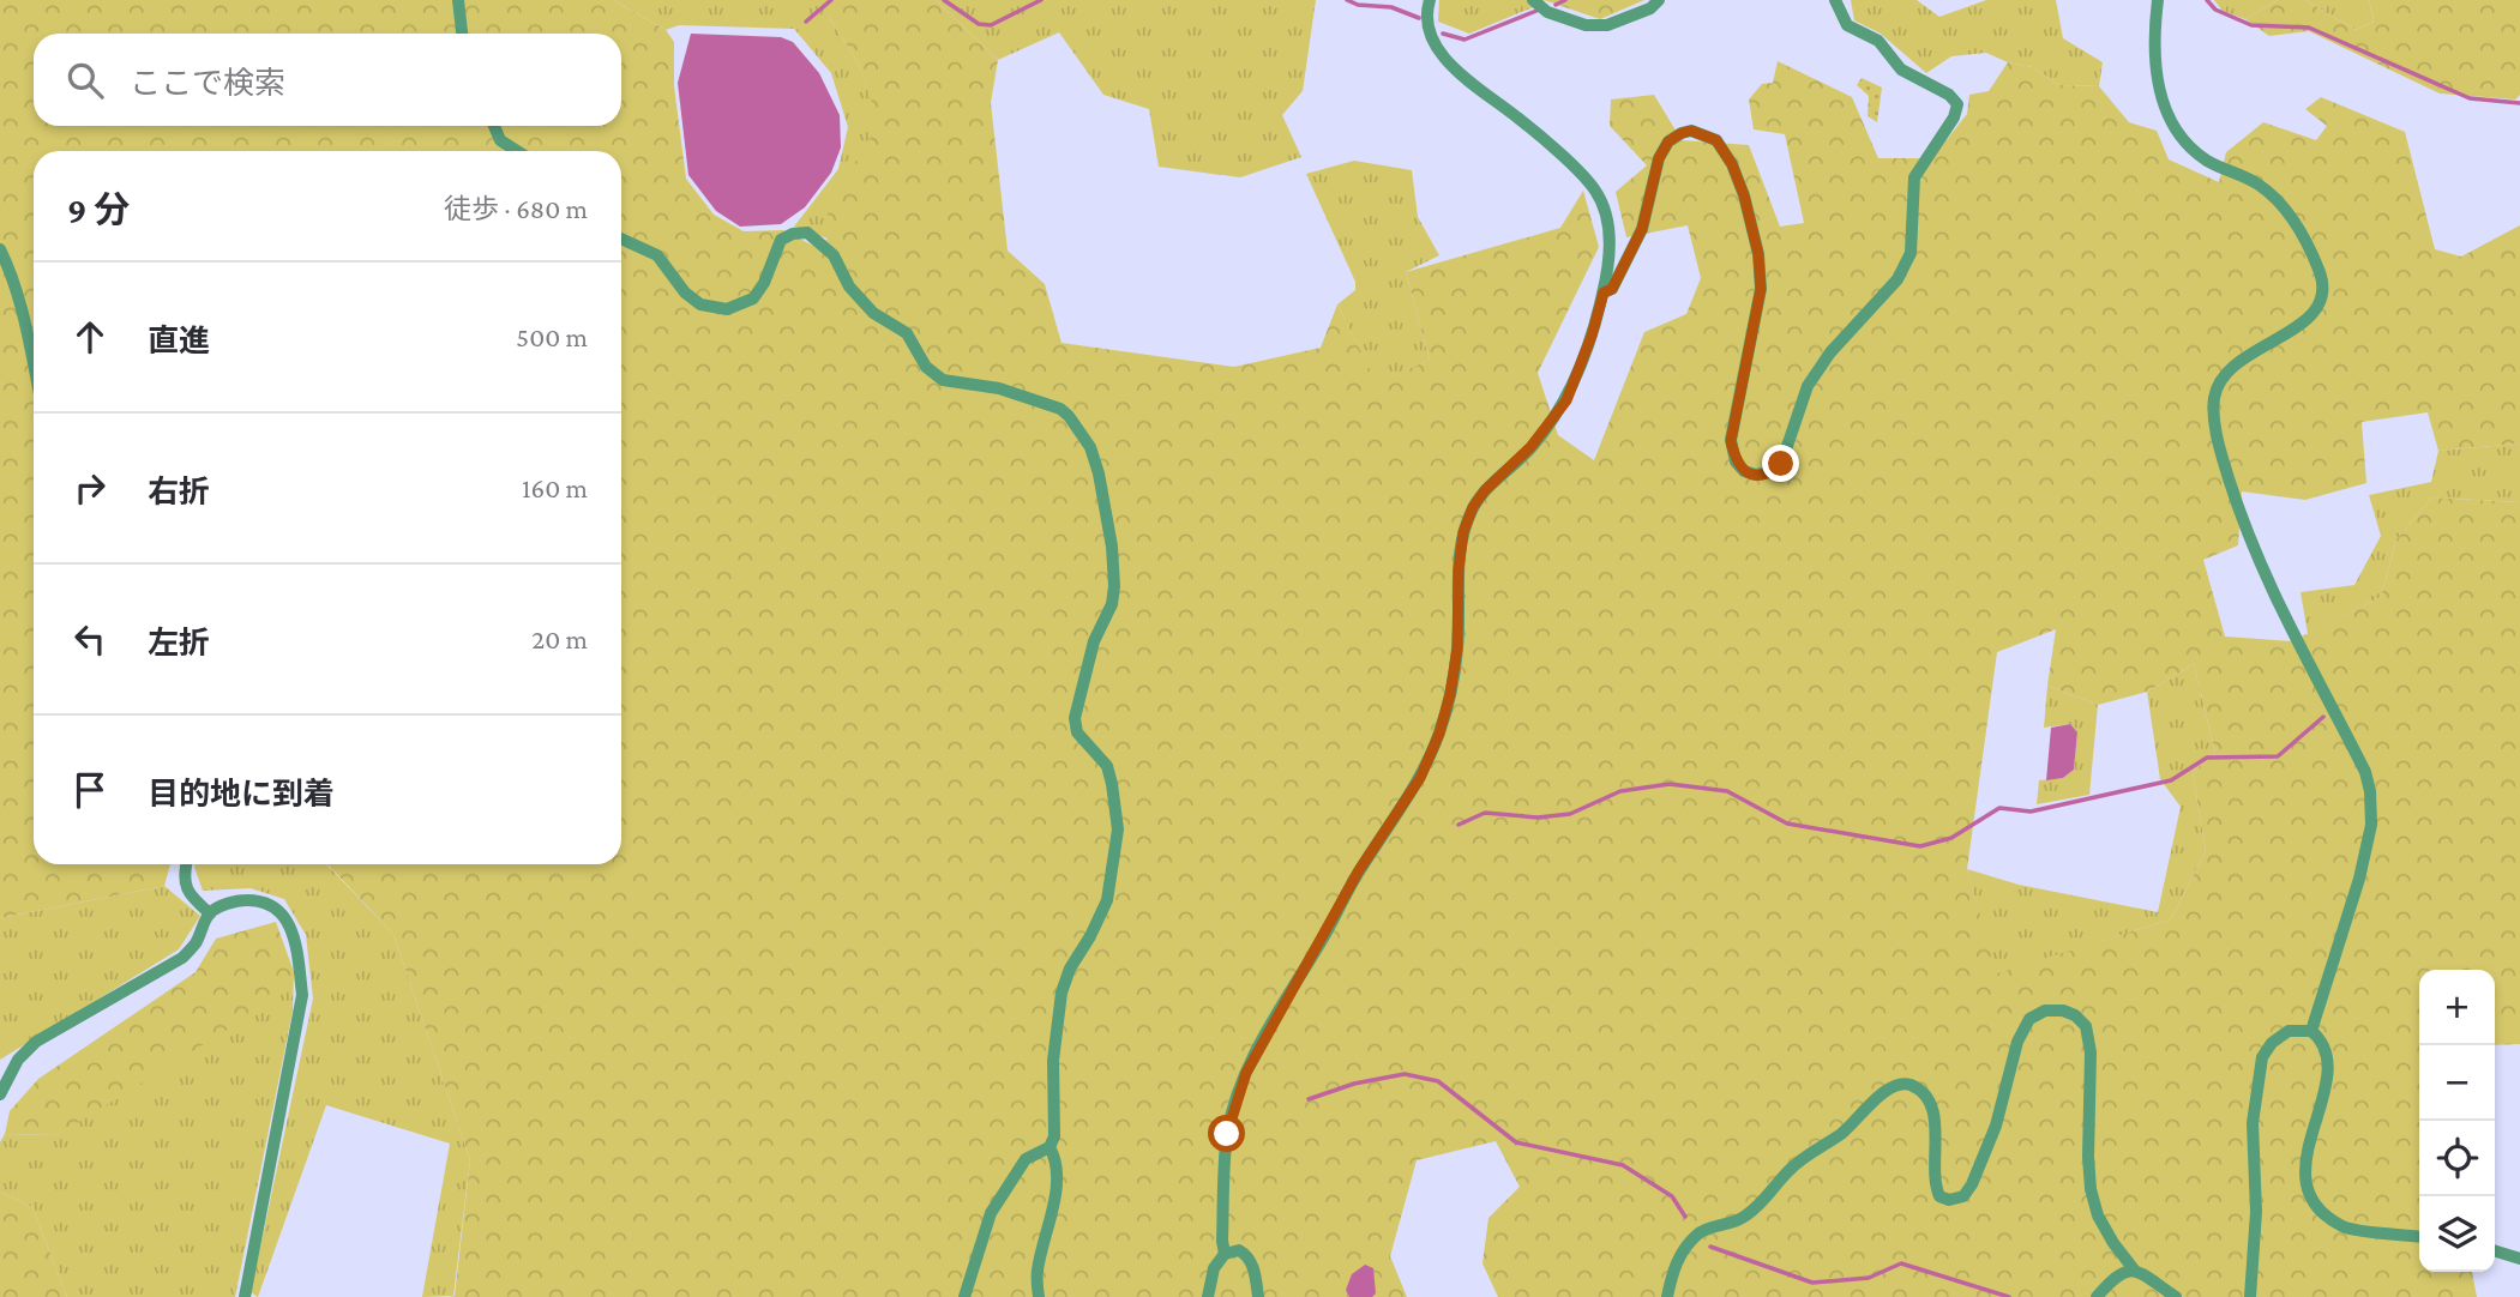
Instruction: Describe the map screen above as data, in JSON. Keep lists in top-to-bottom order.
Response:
{
  "page": {
    "search": "ここで検索",
    "heading": ["9 分", "徒歩 · 680 m"],
    "list": [
      ["直進", "500 m"],
      ["右折", "160 m"],
      ["左折", "20 m"],
      "目的地に到着"
    ],
    "map_buttons": ["+", "−"]
  }
}
